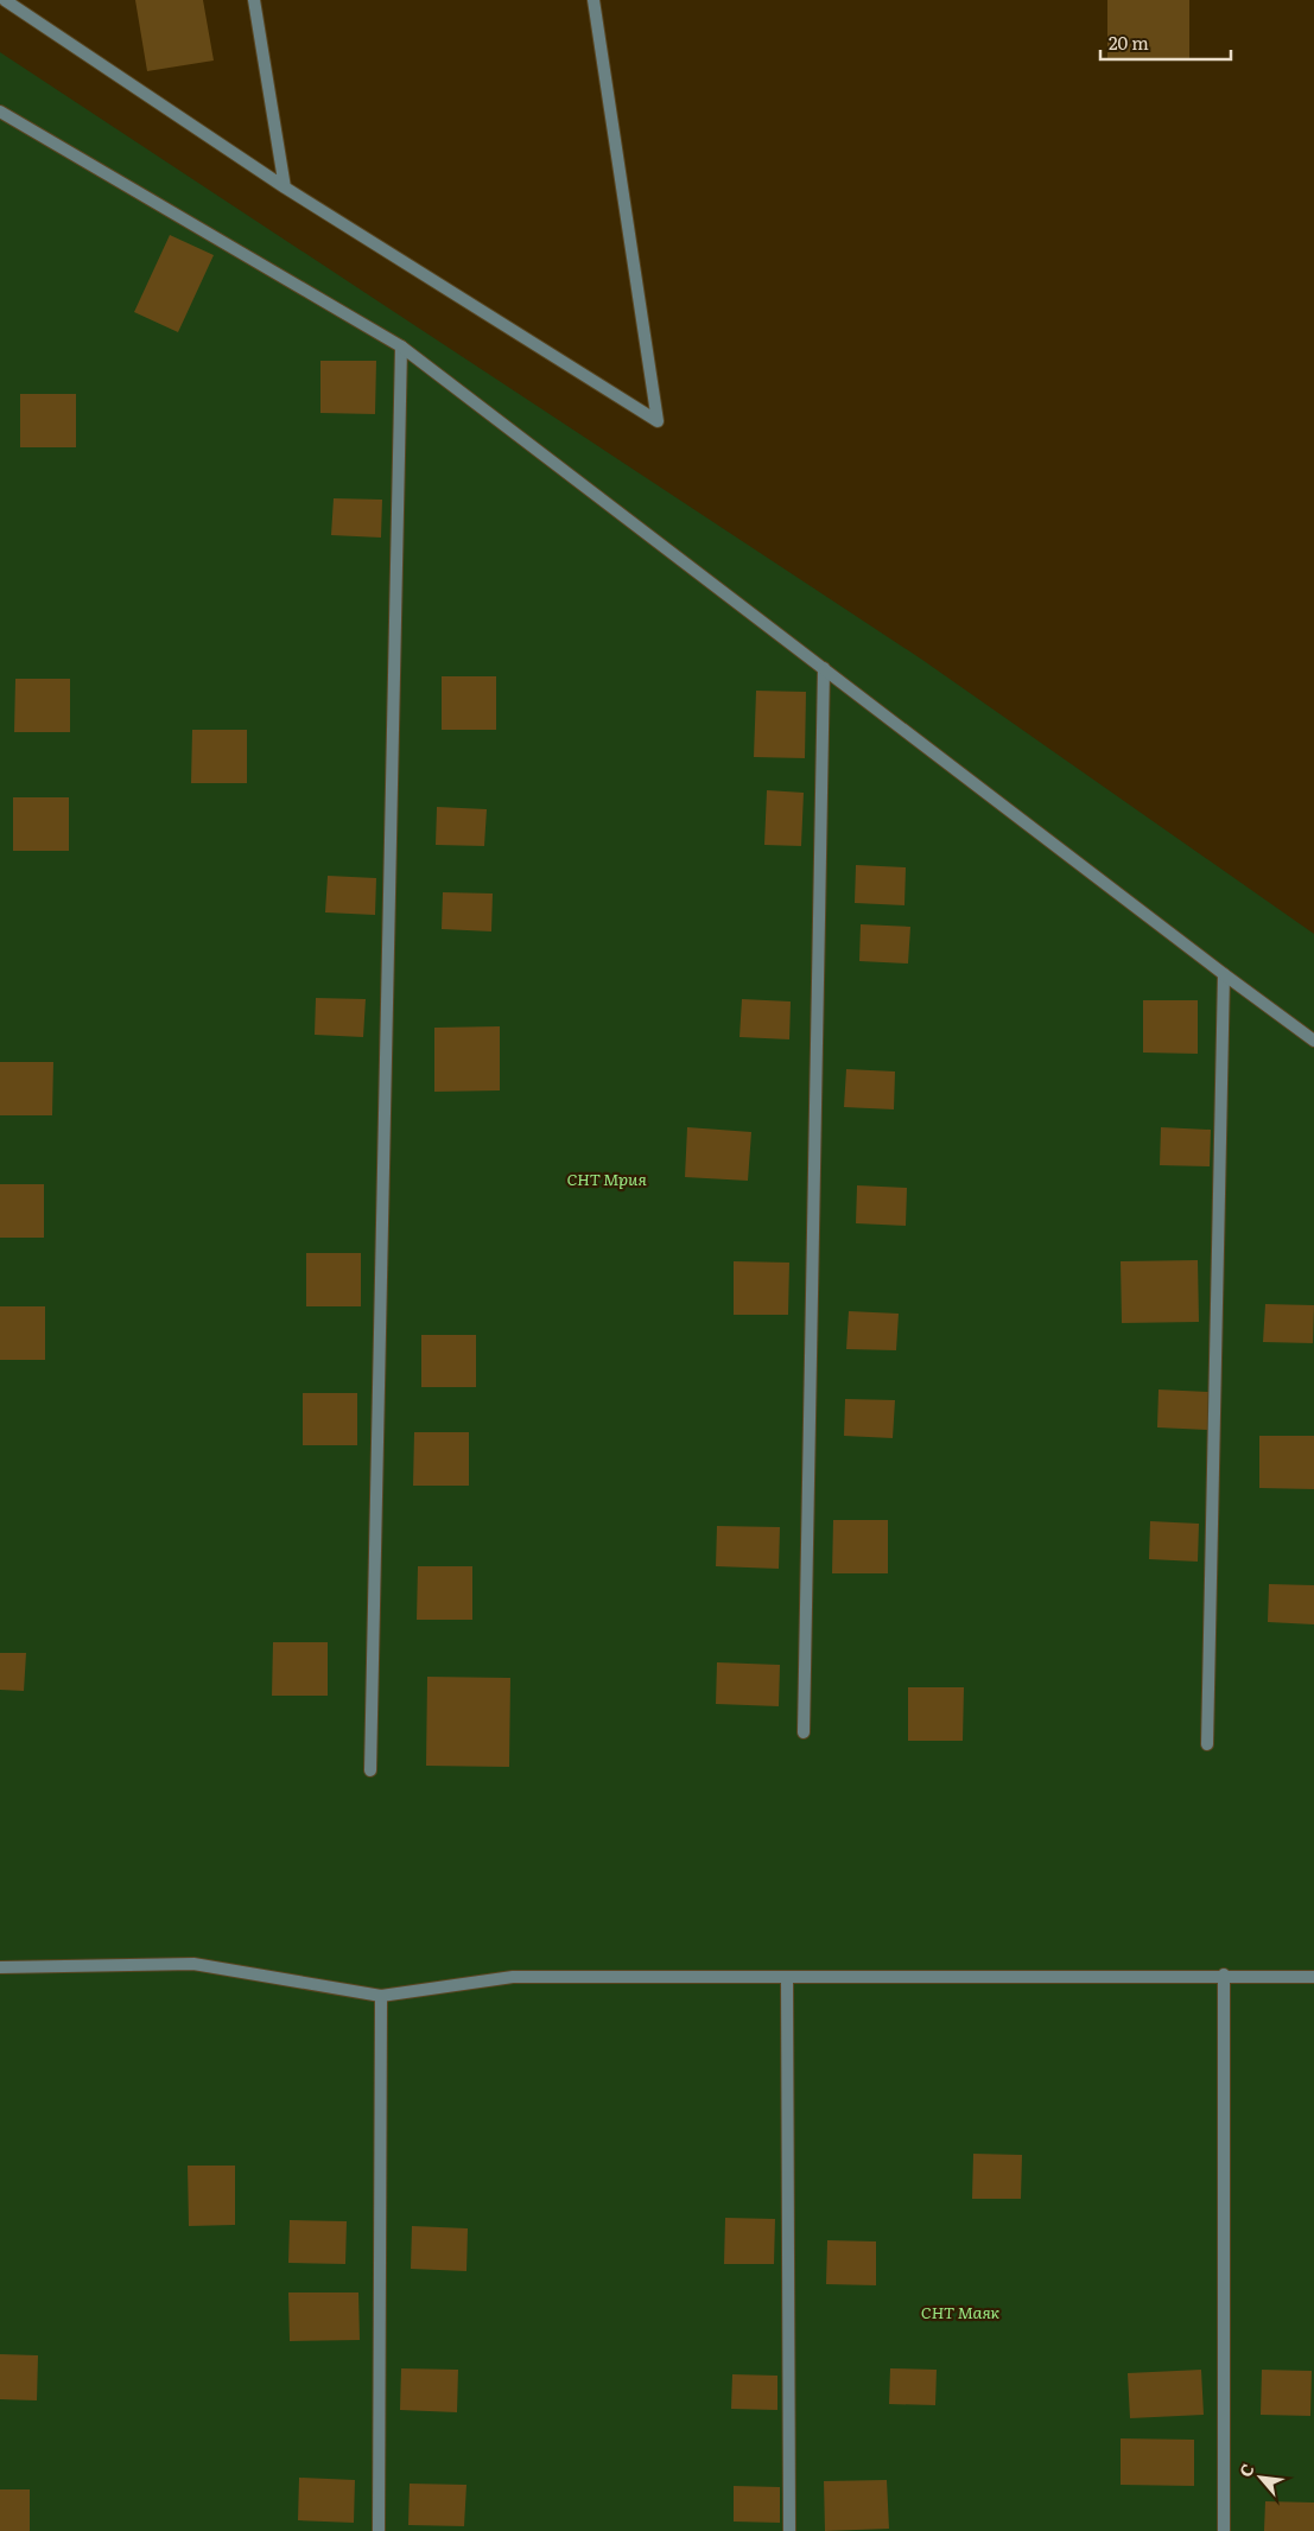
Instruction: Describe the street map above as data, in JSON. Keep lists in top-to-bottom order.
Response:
{
  "parks": ["СНТ Мрия", "СНТ Маяк"],
  "scale_bar": "20 m",
  "north": "top left"
}
